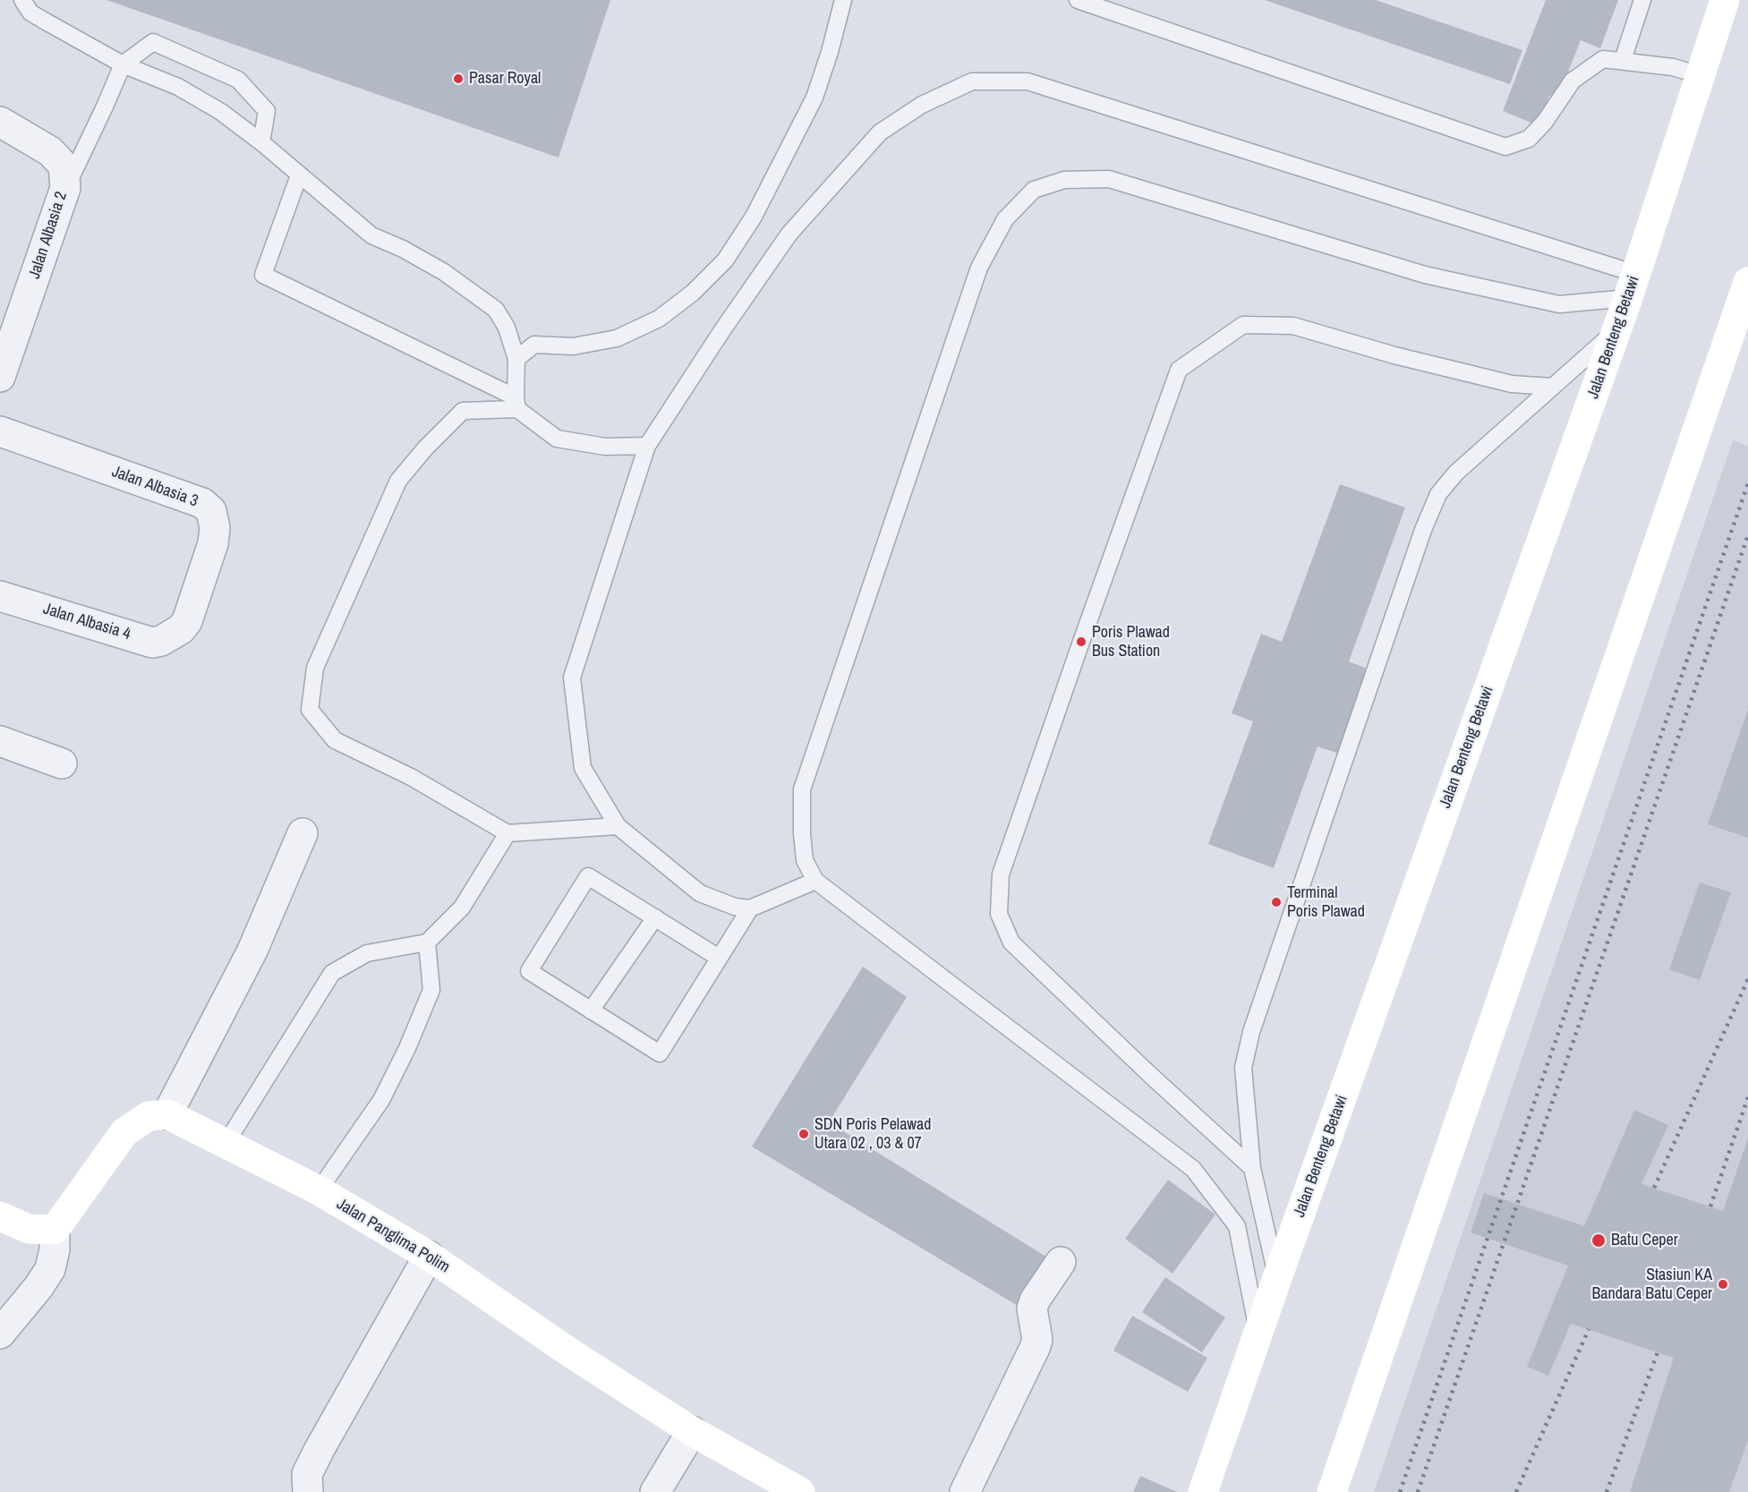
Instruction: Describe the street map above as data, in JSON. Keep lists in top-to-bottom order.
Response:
{
  "streets": {
    "main road": ["Jalan Benteng Betawi", "Jalan Panglima Polim"],
    "street": ["Jalan Albasia 2", "Jalan Albasia 3", "Jalan Albasia 4"]
  },
  "crossings": [
    ["Jalan Albasia 3", "Jalan Albasia 4"]
  ],
  "places": [
    "Pasar Royal",
    "Poris Plawad Bus Station",
    "Terminal Poris Plawad",
    "SDN Poris Pelawad Utara 02 , 03 & 07",
    "Batu Ceper",
    "Stasiun KA Bandara Batu Ceper"
  ]
}
